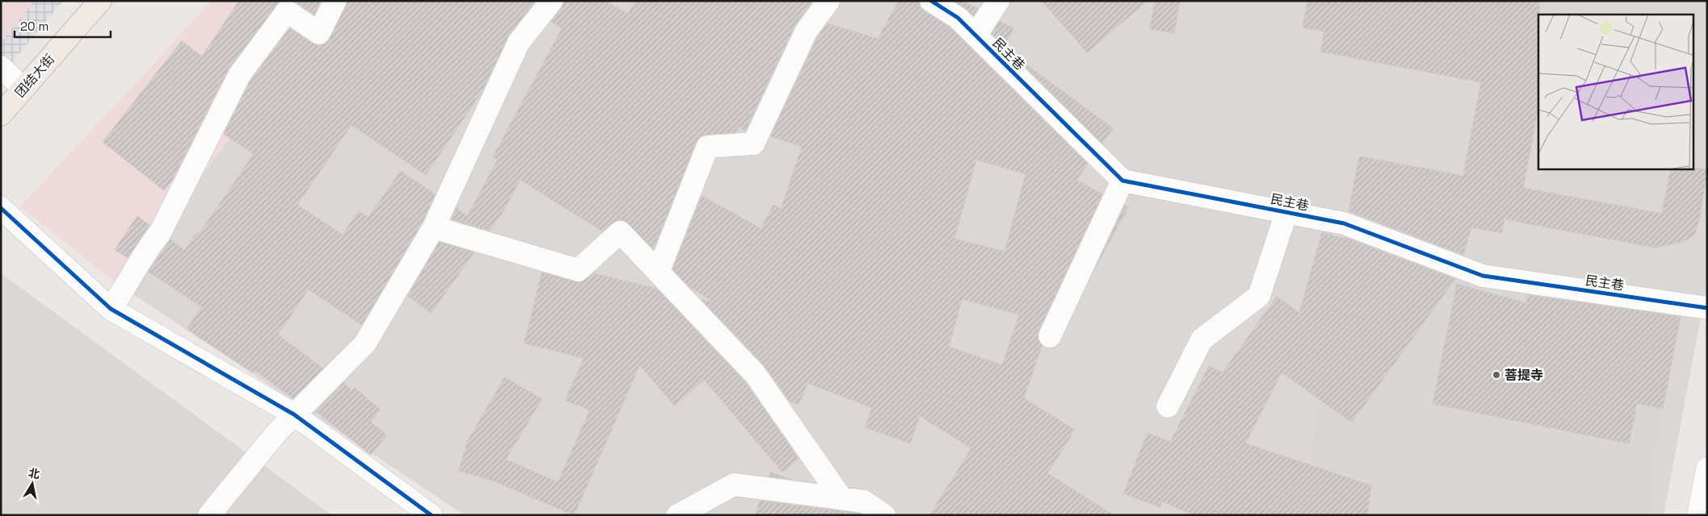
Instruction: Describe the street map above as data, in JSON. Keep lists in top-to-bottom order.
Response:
{
  "streets": {
    "main road": ["团结大街"],
    "street": ["民主巷"]
  },
  "places": ["菩提寺"],
  "scale_bar": "20 m",
  "north": "top"
}
